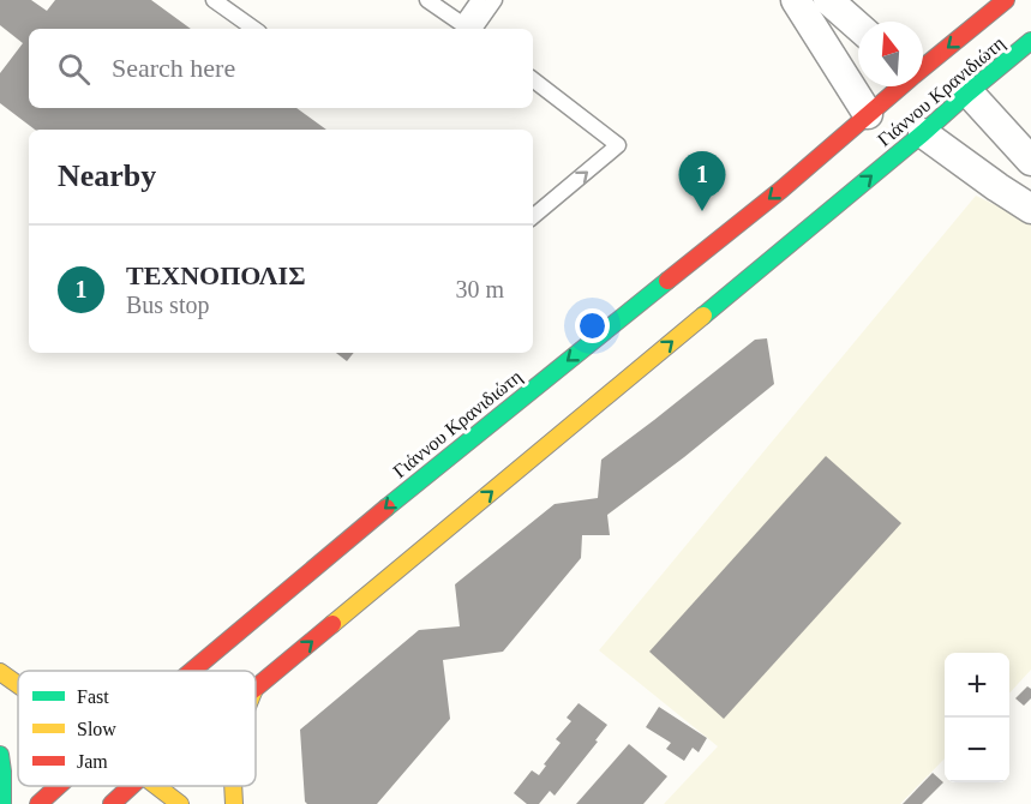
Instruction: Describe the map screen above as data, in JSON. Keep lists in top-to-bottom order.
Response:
{
  "streets": {
    "street": ["Γιάννου Κρανιδιώτη"]
  },
  "legend": ["Fast", "Slow", "Jam"],
  "north": "top",
  "page": {
    "search": "Search here",
    "heading": "Nearby",
    "pins": "1",
    "list": [
      {
        "mark": "1",
        "name": "ΤΕΧΝΟΠΟΛΙΣ",
        "note": "Bus stop",
        "value": "30 m"
      }
    ],
    "map_buttons": ["+", "−"]
  }
}
